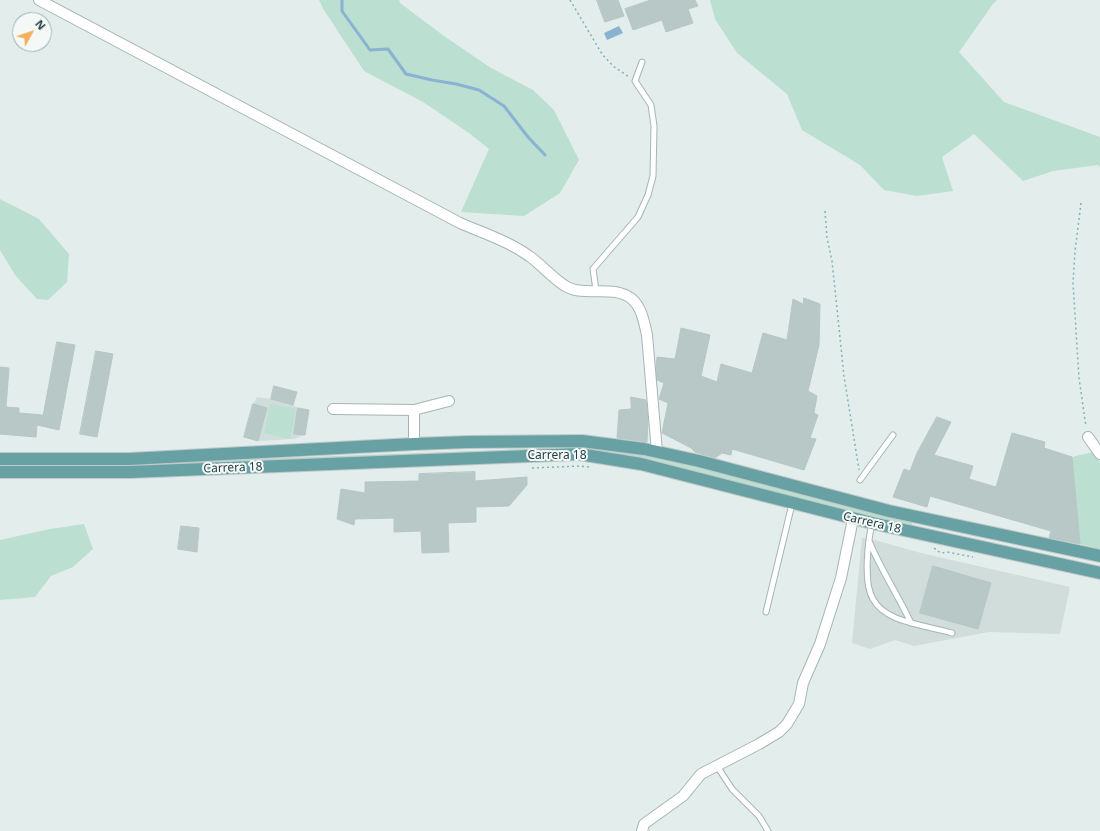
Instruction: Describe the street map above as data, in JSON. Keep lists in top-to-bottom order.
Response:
{
  "streets": {
    "main road": ["Carrera 18"]
  },
  "north": "top right"
}
